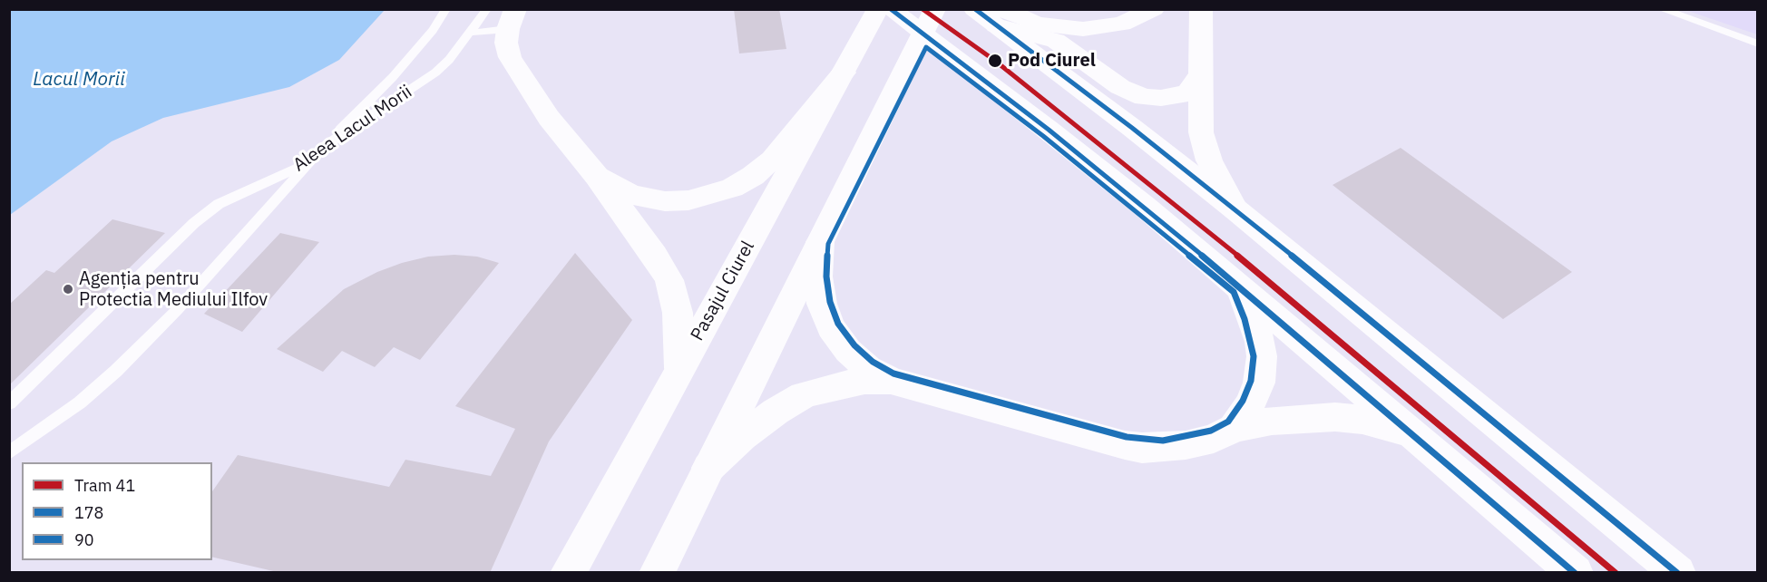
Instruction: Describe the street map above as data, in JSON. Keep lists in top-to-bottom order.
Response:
{
  "streets": {
    "main road": ["Pasajul Ciurel"],
    "lane": ["Aleea Lacul Morii"]
  },
  "water": ["Lacul Morii"],
  "places": ["Pod Ciurel", "Agenția pentru Protectia Mediului Ilfov"],
  "lines": ["tram line 41", "transit line 178", "transit line 90"],
  "legend": ["Tram 41", "178", "90"]
}
